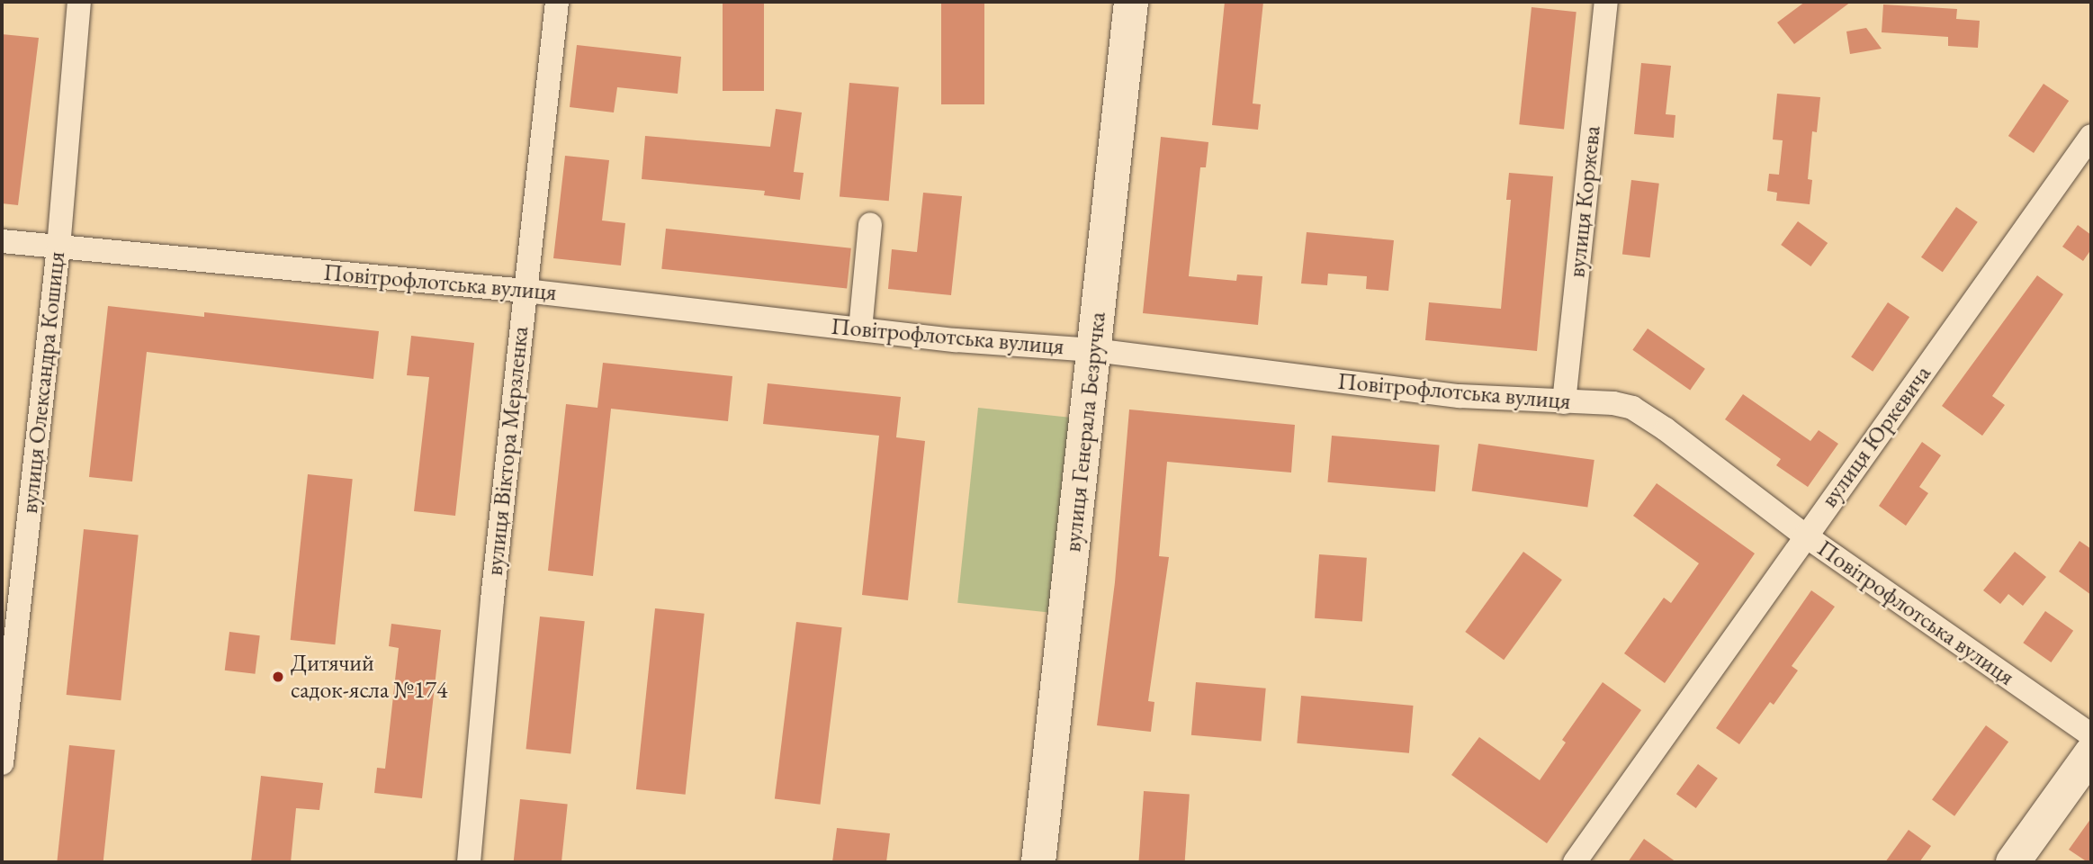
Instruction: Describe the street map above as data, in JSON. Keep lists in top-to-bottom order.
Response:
{
  "streets": {
    "street": [
      "вулиця Коржева",
      "Повітрофлотська вулиця",
      "вулиця Олександра Кошиця",
      "вулиця Генерала Безручка",
      "вулиця Юркевича",
      "вулиця Віктора Мерзленка"
    ]
  },
  "crossings": [
    ["вулиця Коржева", "Повітрофлотська вулиця"],
    ["Повітрофлотська вулиця", "вулиця Олександра Кошиця"],
    ["Повітрофлотська вулиця", "вулиця Генерала Безручка"],
    ["Повітрофлотська вулиця", "вулиця Юркевича"],
    ["Повітрофлотська вулиця", "вулиця Віктора Мерзленка"]
  ],
  "places": ["Дитячий садок-ясла №174"]
}
